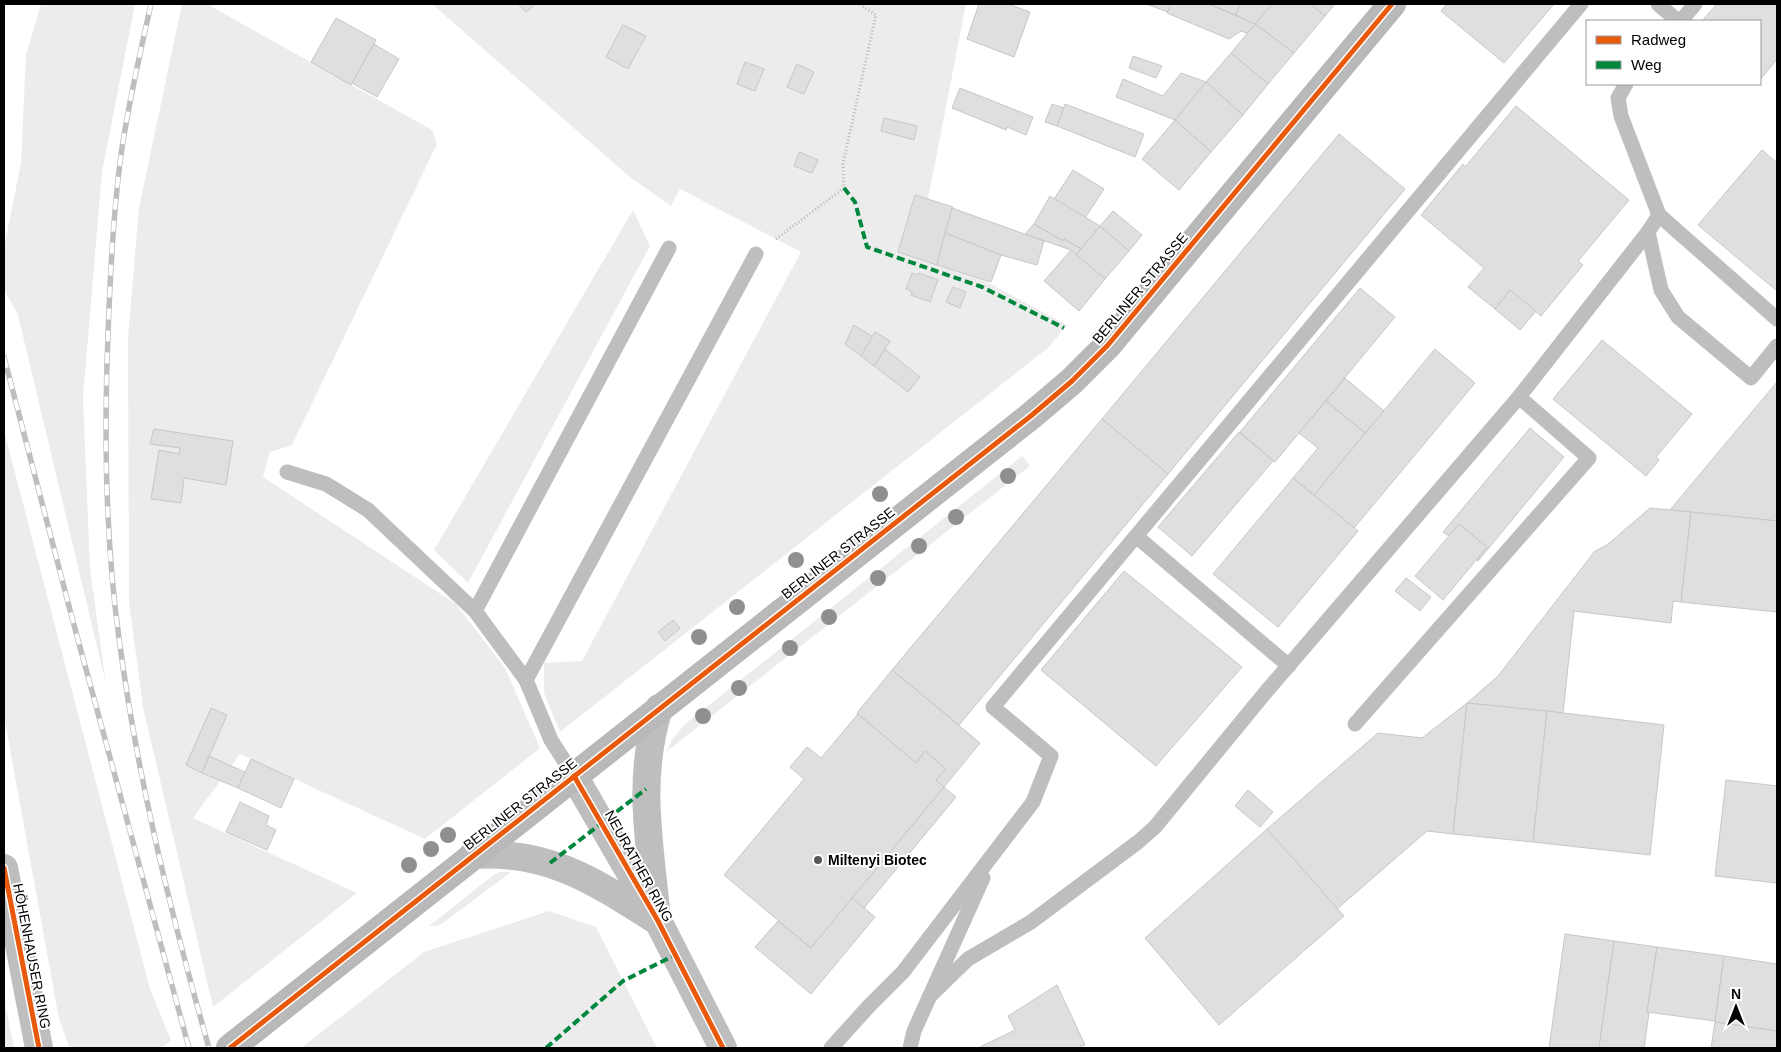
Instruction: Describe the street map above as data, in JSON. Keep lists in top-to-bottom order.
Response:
{
  "streets": {
    "main road": ["BERLINER STRASSE"],
    "street": ["NEURATHER RING", "HÖHENHAUSER RING"]
  },
  "crossings": [
    ["BERLINER STRASSE", "NEURATHER RING"]
  ],
  "places": ["Miltenyi Biotec"],
  "legend": ["Radweg", "Weg"],
  "north": "top"
}
